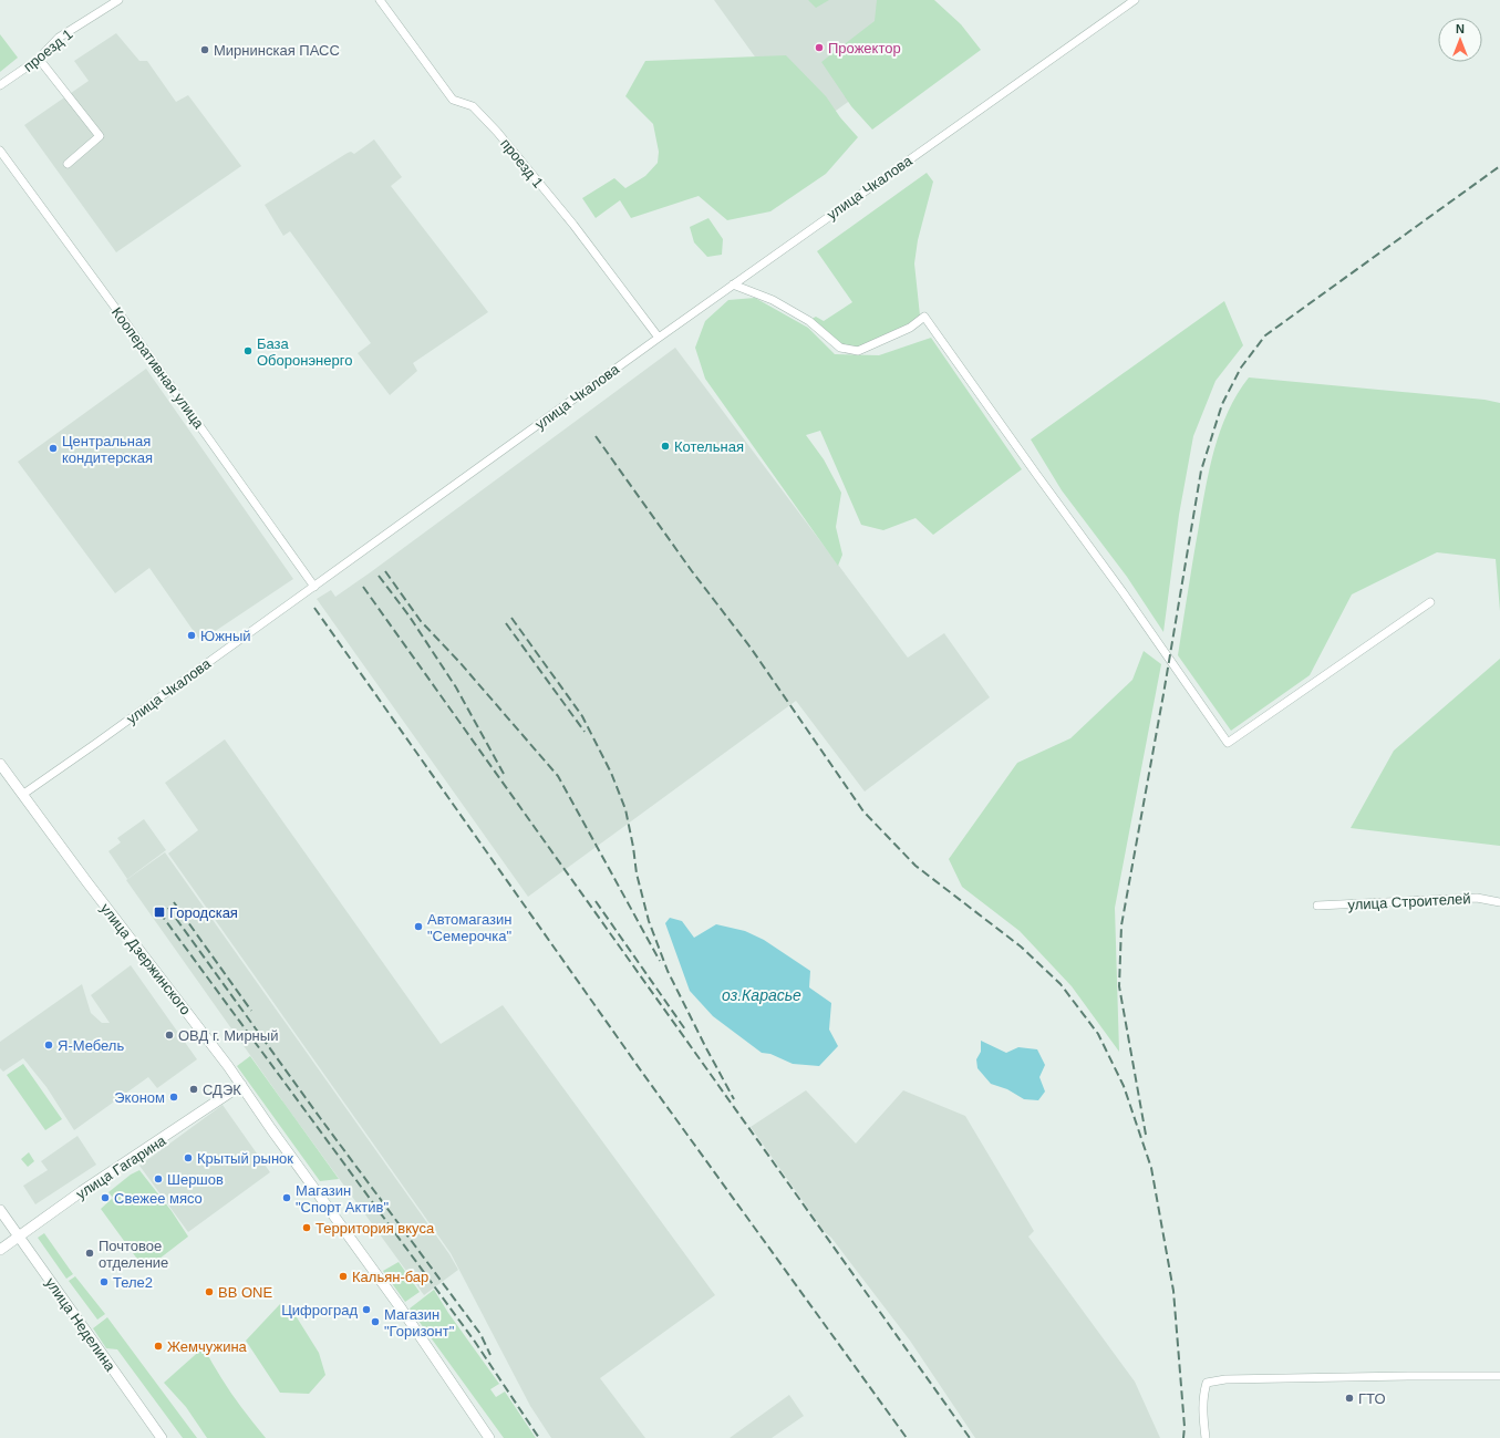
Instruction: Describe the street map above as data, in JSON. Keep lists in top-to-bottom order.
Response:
{
  "streets": {
    "street": [
      "проезд 1",
      "улица Чкалова",
      "Кооперативная улица",
      "улица Строителей",
      "улица Дзержинского",
      "улица Гагарина",
      "улица Неделина"
    ]
  },
  "crossings": [
    ["проезд 1", "улица Чкалова"],
    ["улица Чкалова", "Кооперативная улица"],
    ["улица Чкалова", "улица Дзержинского"],
    ["улица Дзержинского", "улица Гагарина"],
    ["улица Гагарина", "улица Неделина"]
  ],
  "water": ["оз.Карасье"],
  "places": {
    "other": [
      "Прожектор",
      "Мирнинская ПАСС",
      "База Оборонэнерго",
      "Котельная",
      "Центральная кондитерская",
      "Южный",
      "Автомагазин \"Семерочка\"",
      "ОВД г. Мирный",
      "Я-Мебель",
      "СДЭК",
      "Эконом",
      "Крытый рынок",
      "Шершов",
      "Свежее мясо",
      "Магазин \"Спорт Актив\"",
      "Территория вкуса",
      "Почтовое отделение",
      "Кальян-бар",
      "Теле2",
      "BB ONE",
      "Цифроград",
      "Магазин \"Горизонт\"",
      "Жемчужина",
      "ГТО"
    ],
    "transit": ["Городская"]
  },
  "north": "top"
}
